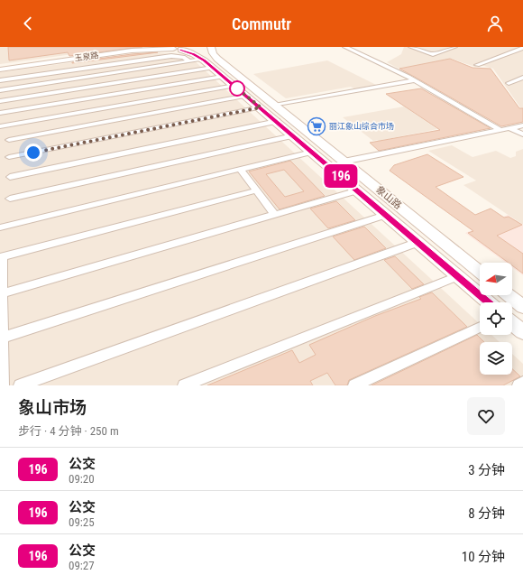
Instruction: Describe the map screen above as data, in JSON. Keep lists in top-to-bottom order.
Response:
{
  "streets": {
    "main road": ["玉泉路", "象山路"]
  },
  "crossings": [
    ["玉泉路", "象山路"]
  ],
  "places": {
    "supermarket": ["丽江象山综合市场"]
  },
  "lines": ["bus line 196"],
  "north": "left",
  "page": {
    "header": "Commutr",
    "on_map": "196",
    "heading": ["象山市场", "步行 · 4 分钟 · 250 m"],
    "list": [
      {
        "mark": "196",
        "name": "公交",
        "note": "09:20",
        "value": "3 分钟"
      },
      {
        "mark": "196",
        "name": "公交",
        "note": "09:25",
        "value": "8 分钟"
      },
      {
        "mark": "196",
        "name": "公交",
        "note": "09:27",
        "value": "10 分钟"
      }
    ]
  }
}
